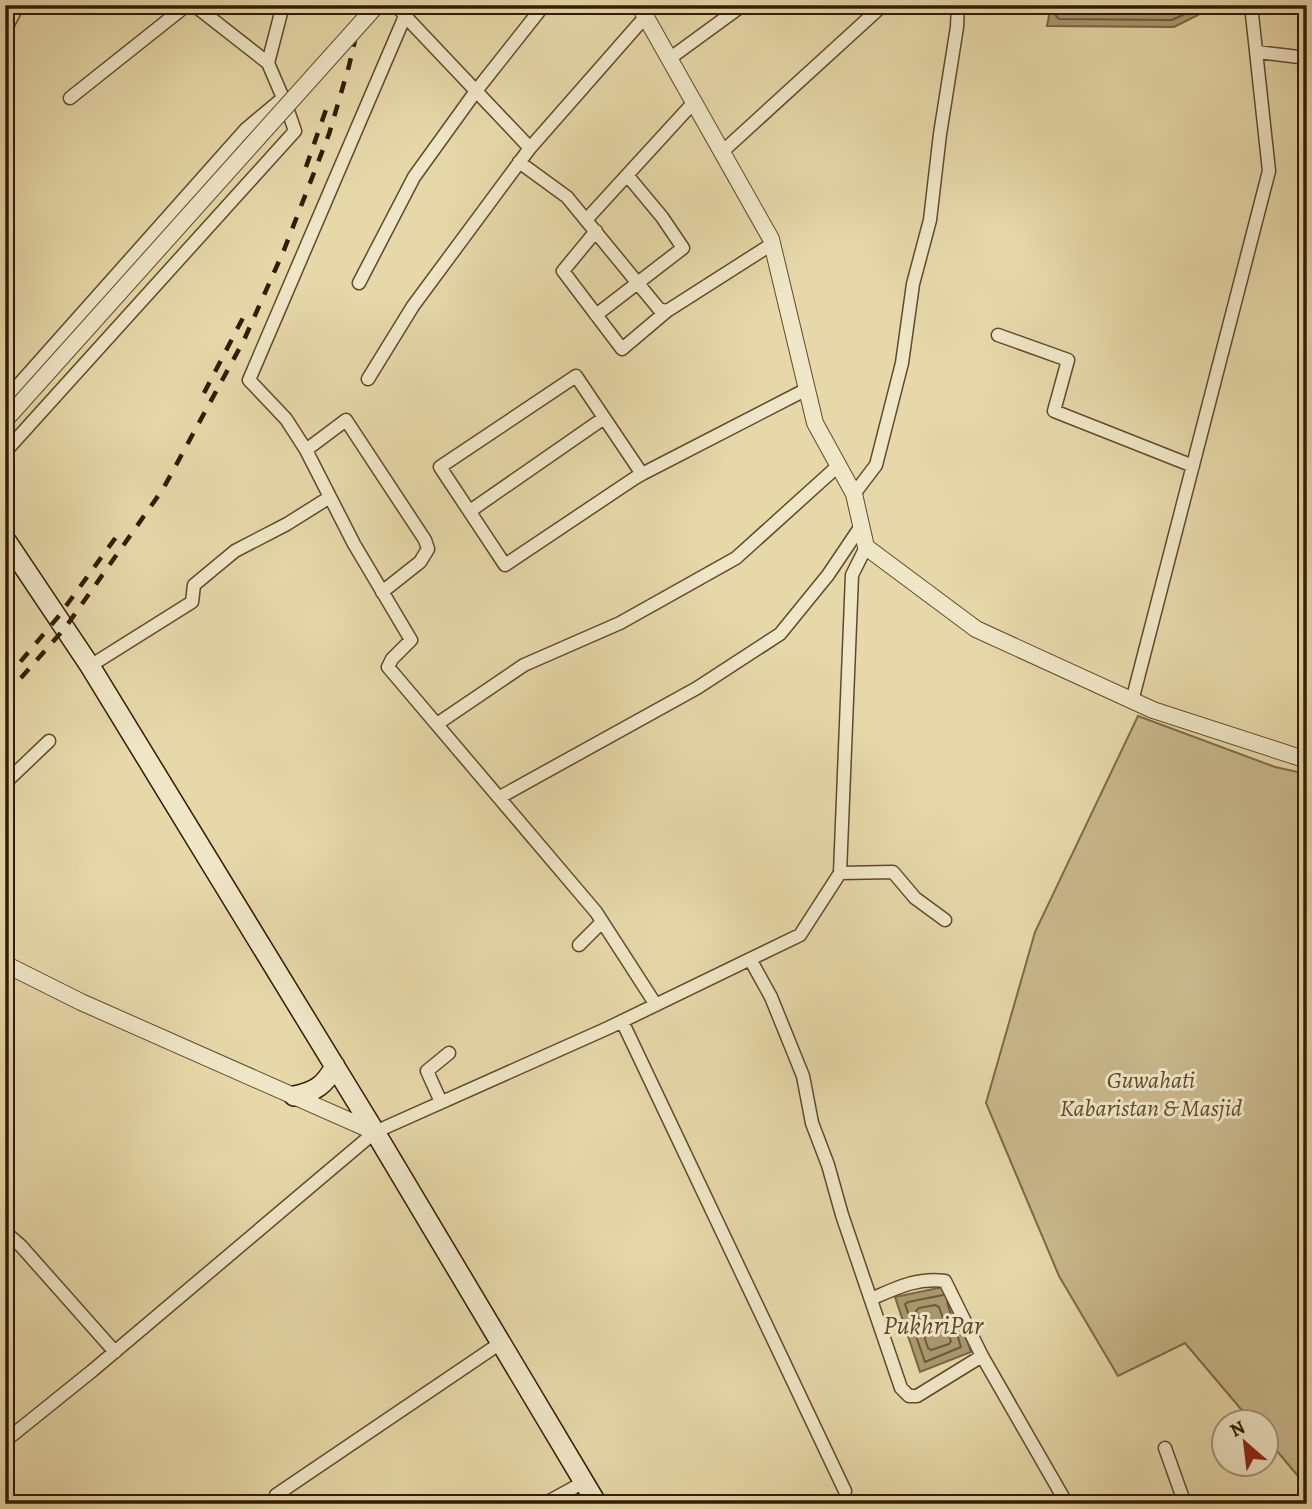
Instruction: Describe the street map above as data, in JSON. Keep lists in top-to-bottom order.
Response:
{
  "water": ["PukhriPar"],
  "parks": ["Guwahati Kabaristan & Masjid"],
  "north": "top left"
}
